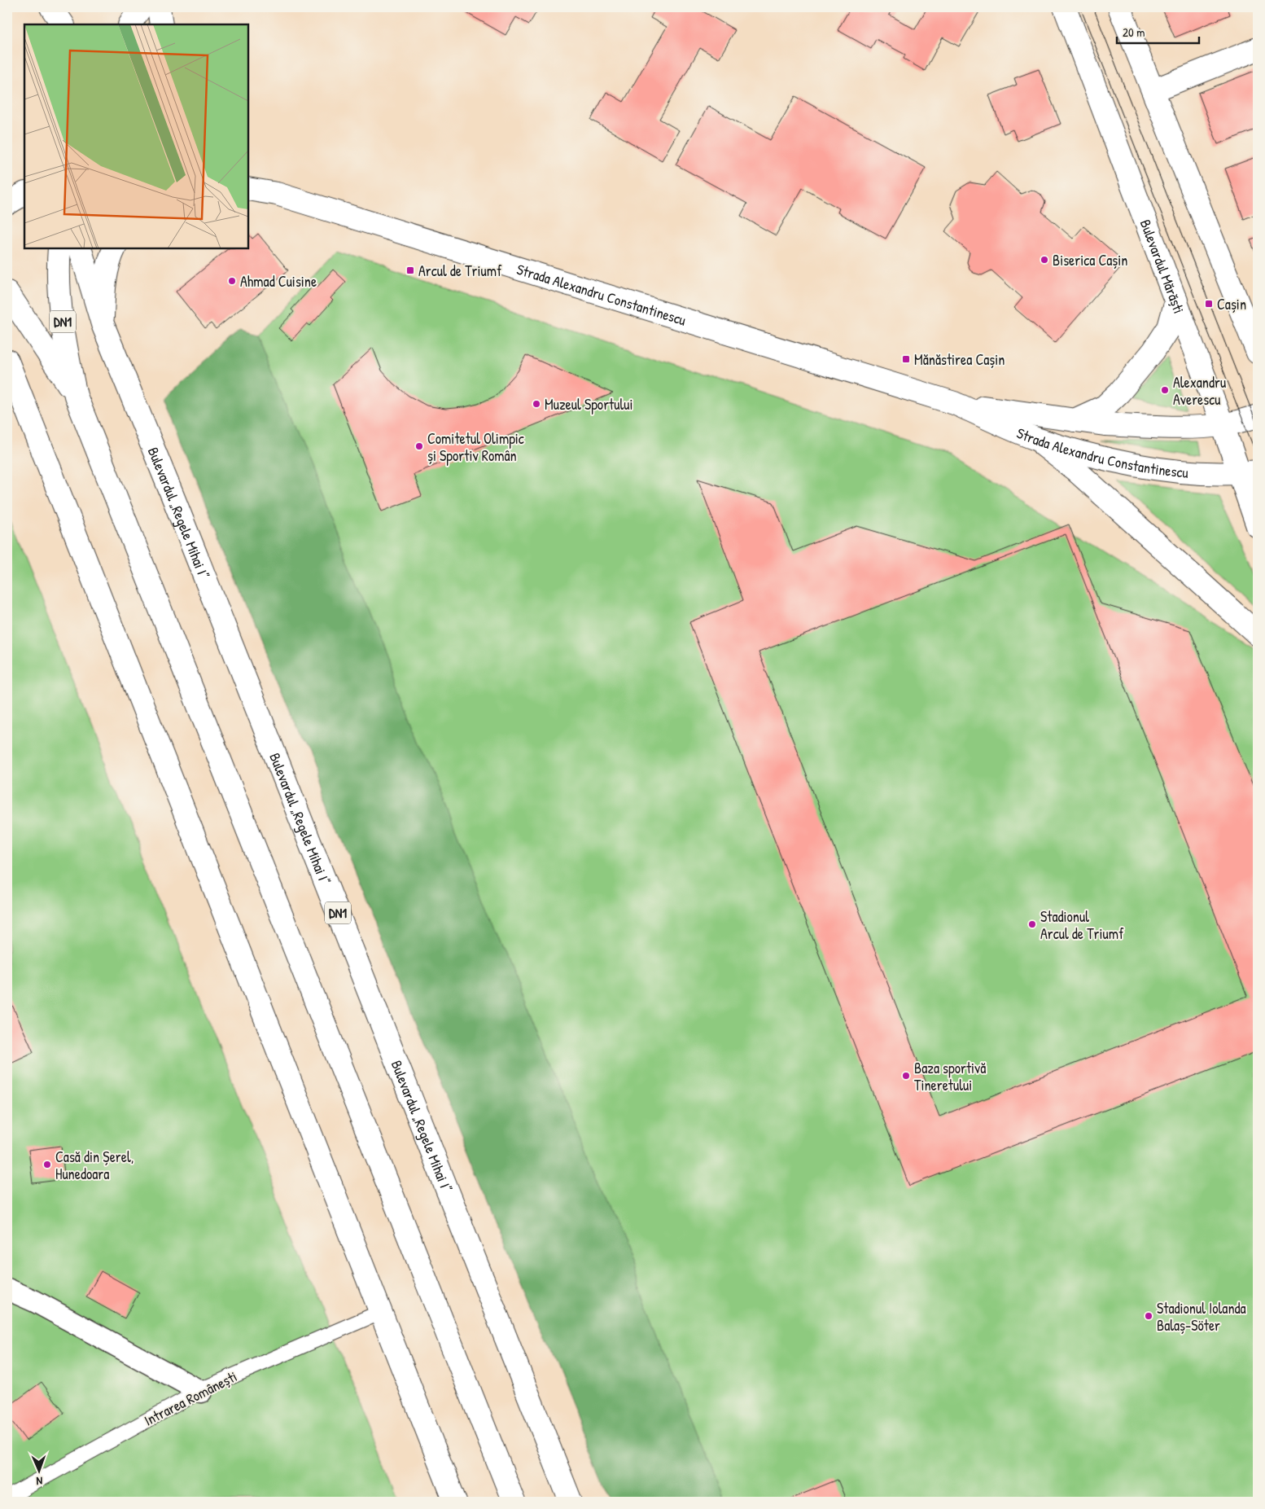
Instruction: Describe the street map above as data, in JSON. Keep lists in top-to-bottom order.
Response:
{
  "streets": {
    "main road": [
      "Bulevardul Mărăști",
      "Strada Alexandru Constantinescu",
      "DN1",
      "Bulevardul „Regele Mihai I”"
    ],
    "lane": ["Intrarea Românești"]
  },
  "crossings": [
    ["Bulevardul Mărăști", "Strada Alexandru Constantinescu"]
  ],
  "places": {
    "other": [
      "Biserica Cașin",
      "Ahmad Cuisine",
      "Alexandru Averescu",
      "Muzeul Sportului",
      "Comitetul Olimpic și Sportiv Român",
      "Stadionul Arcul de Triumf",
      "Baza sportivă Tineretului",
      "Casă din Șerel, Hunedoara",
      "Stadionul Iolanda Balaș-Söter"
    ],
    "transit": ["Arcul de Triumf", "Cașin", "Mănăstirea Cașin"]
  },
  "scale_bar": "20 m",
  "north": "bottom"
}
